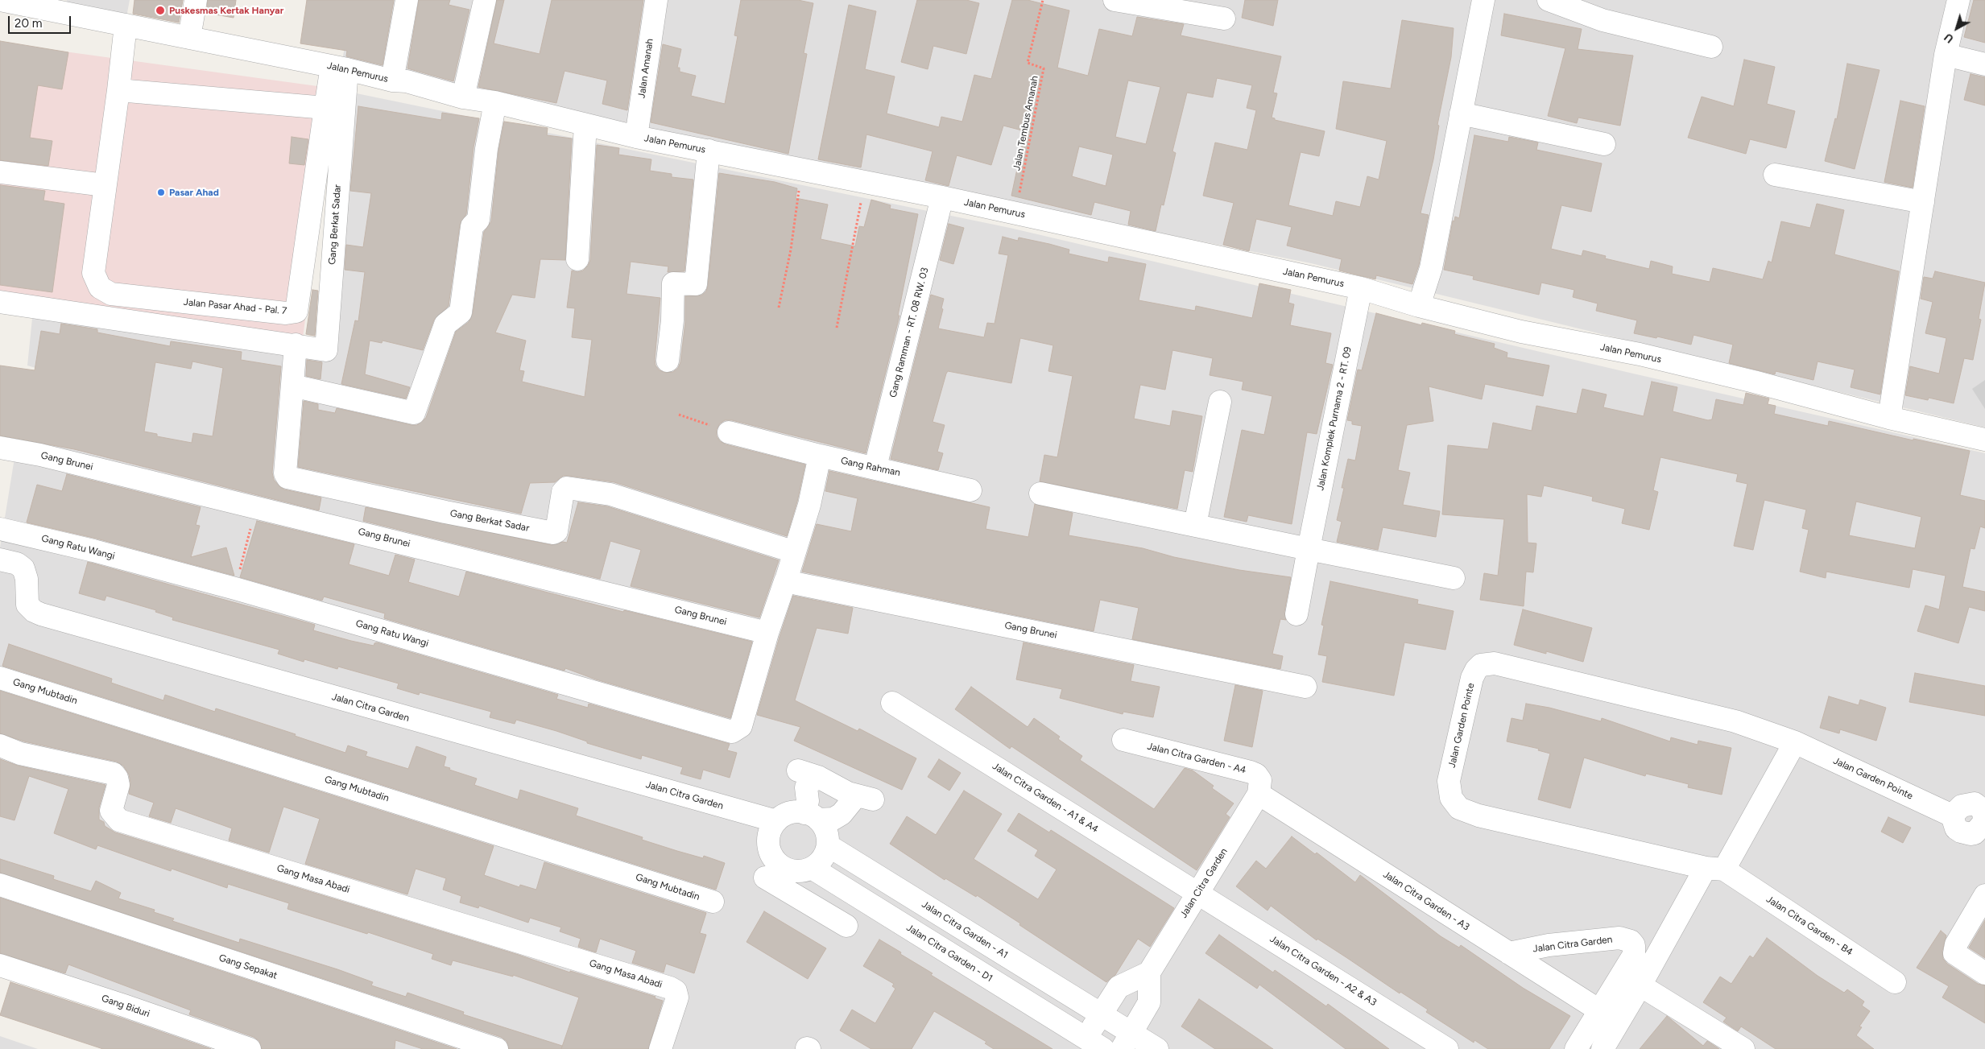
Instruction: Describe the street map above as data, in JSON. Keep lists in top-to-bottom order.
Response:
{
  "streets": {
    "street": [
      "Jalan Amanah",
      "Jalan Pemurus",
      "Gang Berkat Sadar",
      "Jalan Pasar Ahad - Pal. 7",
      "Gang Ramman - RT. 08 RW. 03",
      "Jalan Komplek Purnama 2 - RT. 09",
      "Gang Brunei",
      "Gang Rahman",
      "Gang Ratu Wangi",
      "Gang Mubtadin",
      "Jalan Citra Garden",
      "Jalan Garden Pointe",
      "Jalan Citra Garden - A4",
      "Jalan Citra Garden - A1 & A4",
      "Gang Masa Abadi",
      "Jalan Citra Garden - A3",
      "Jalan Citra Garden - B4",
      "Jalan Citra Garden - A1",
      "Jalan Citra Garden - D1",
      "Gang Sepakat",
      "Jalan Citra Garden - A2 & A3",
      "Gang Biduri"
    ],
    "path": ["Jalan Tembus Amanah"]
  },
  "crossings": [
    ["Jalan Amanah", "Jalan Pemurus"],
    ["Jalan Pemurus", "Jalan Tembus Amanah"],
    ["Jalan Pemurus", "Gang Berkat Sadar"],
    ["Jalan Pemurus", "Jalan Pasar Ahad - Pal. 7"],
    ["Jalan Pemurus", "Gang Ramman - RT. 08 RW. 03"],
    ["Jalan Pemurus", "Jalan Komplek Purnama 2 - RT. 09"],
    ["Gang Berkat Sadar", "Jalan Pasar Ahad - Pal. 7"],
    ["Gang Ramman - RT. 08 RW. 03", "Gang Rahman"],
    ["Gang Brunei", "Gang Ratu Wangi"],
    ["Jalan Citra Garden", "Jalan Citra Garden - A4"],
    ["Jalan Citra Garden", "Jalan Citra Garden - A1 & A4"],
    ["Jalan Citra Garden", "Jalan Citra Garden - A3"],
    ["Jalan Citra Garden", "Jalan Citra Garden - A1"],
    ["Jalan Citra Garden", "Jalan Citra Garden - D1"],
    ["Jalan Citra Garden", "Jalan Citra Garden - A2 & A3"],
    ["Jalan Garden Pointe", "Jalan Citra Garden - B4"],
    ["Jalan Citra Garden - A4", "Jalan Citra Garden - A3"],
    ["Jalan Citra Garden - A1 & A4", "Jalan Citra Garden - A2 & A3"],
    ["Jalan Citra Garden - A1", "Jalan Citra Garden - D1"]
  ],
  "places": ["Puskesmas Kertak Hanyar", "Pasar Ahad"],
  "scale_bar": "20 m",
  "north": "bottom left"
}
